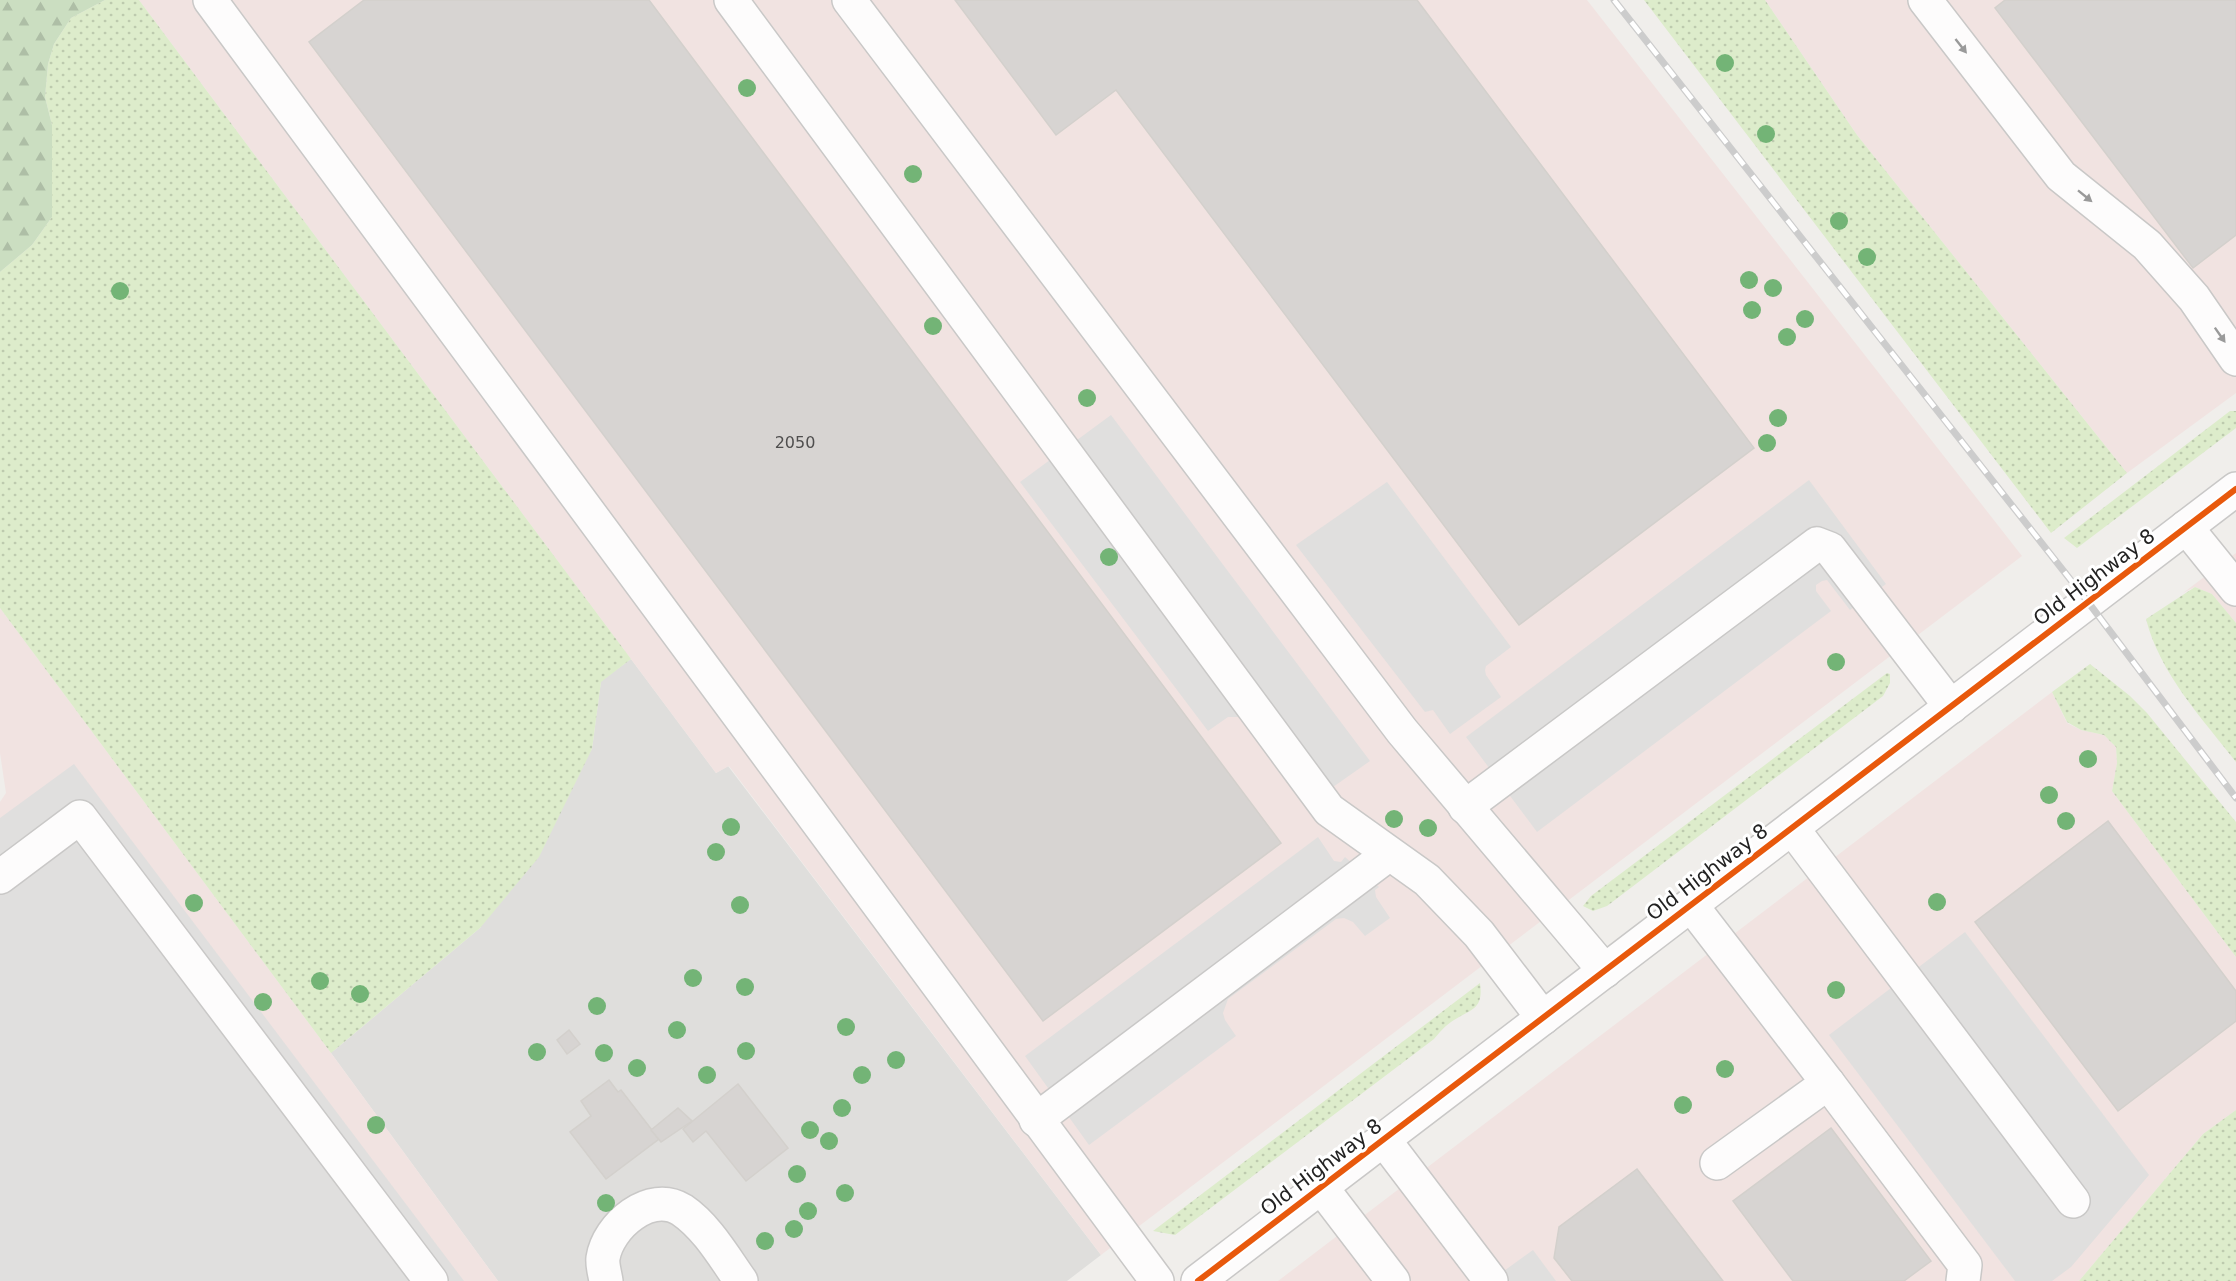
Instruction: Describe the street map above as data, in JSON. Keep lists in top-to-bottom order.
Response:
{
  "streets": {
    "street": ["Old Highway 8"]
  },
  "house_numbers": ["2050"]
}
